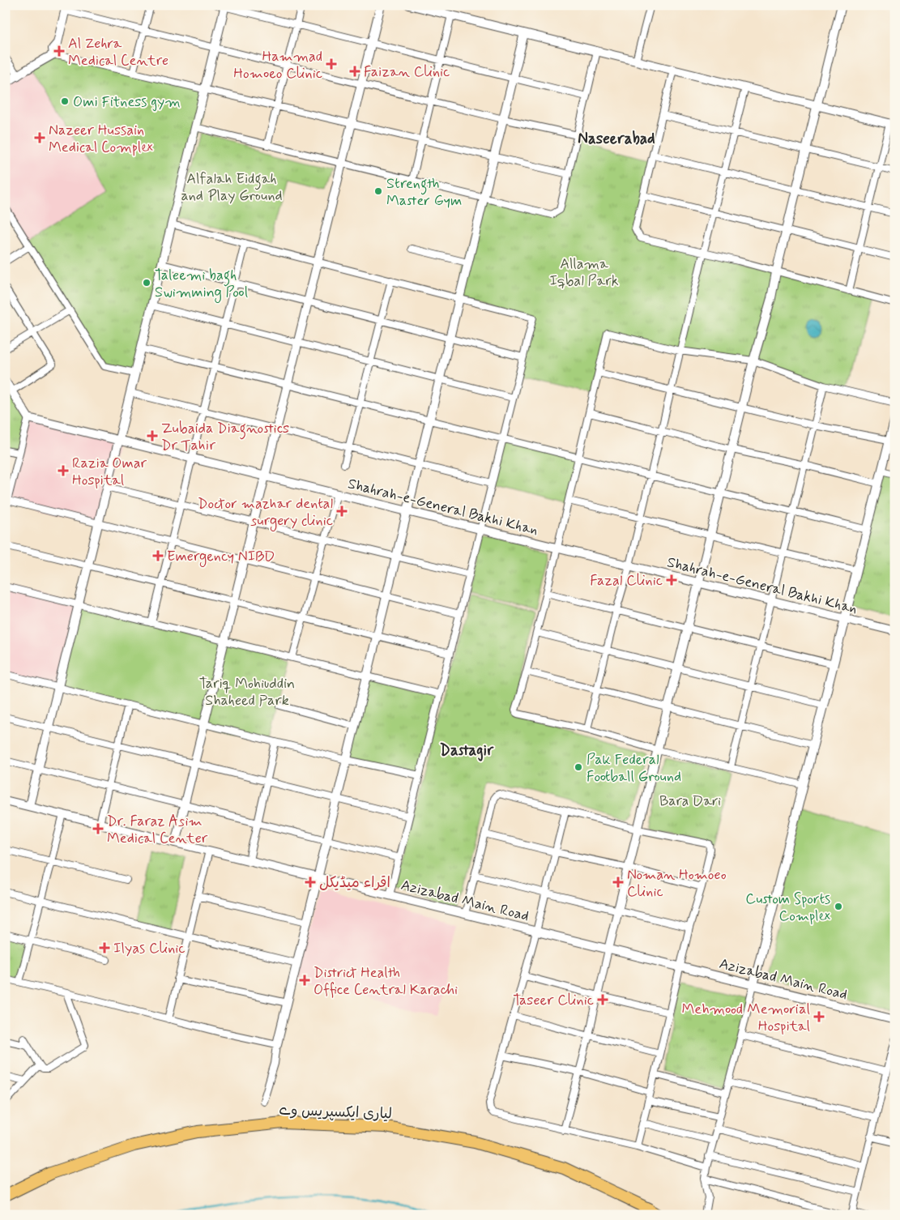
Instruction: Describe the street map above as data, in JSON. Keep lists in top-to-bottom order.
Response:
{
  "streets": {
    "highway": ["لیاری ایکسپریس وے"],
    "street": ["Shahrah-e-General Bakhi Khan", "Azizabad Main Road"]
  },
  "districts": ["Naseerabad", "Dastagir"],
  "parks": [
    "Alfalah Eidgah and Play Ground",
    "Allama Iqbal Park",
    "Tariq Mohiuddin Shaheed Park",
    "Bara Dari"
  ],
  "places": {
    "health": [
      "Al Zehra Medical Centre",
      "Hammad Homoeo Clinic",
      "Faizan Clinic",
      "Nazeer Hussain Medical Complex",
      "Zubaida Diagnostics Dr Tahir",
      "Razia Omar Hospital",
      "Doctor mazhar dental surgery clinic",
      "Emergency NIBD",
      "Fazal Clinic",
      "Dr. Faraz Asim Medical Center",
      "اقراء میڈیکل",
      "Noman Homoeo Clinic",
      "Ilyas Clinic",
      "District Health Office Central Karachi",
      "Taseer Clinic",
      "Mehmood Memorial Hospital"
    ],
    "other": [
      "Omi Fitness gym",
      "Strength Master Gym",
      "Taleemi bagh Swimming Pool",
      "Pak Federal Football Ground",
      "Custom Sports Complex"
    ]
  }
}
